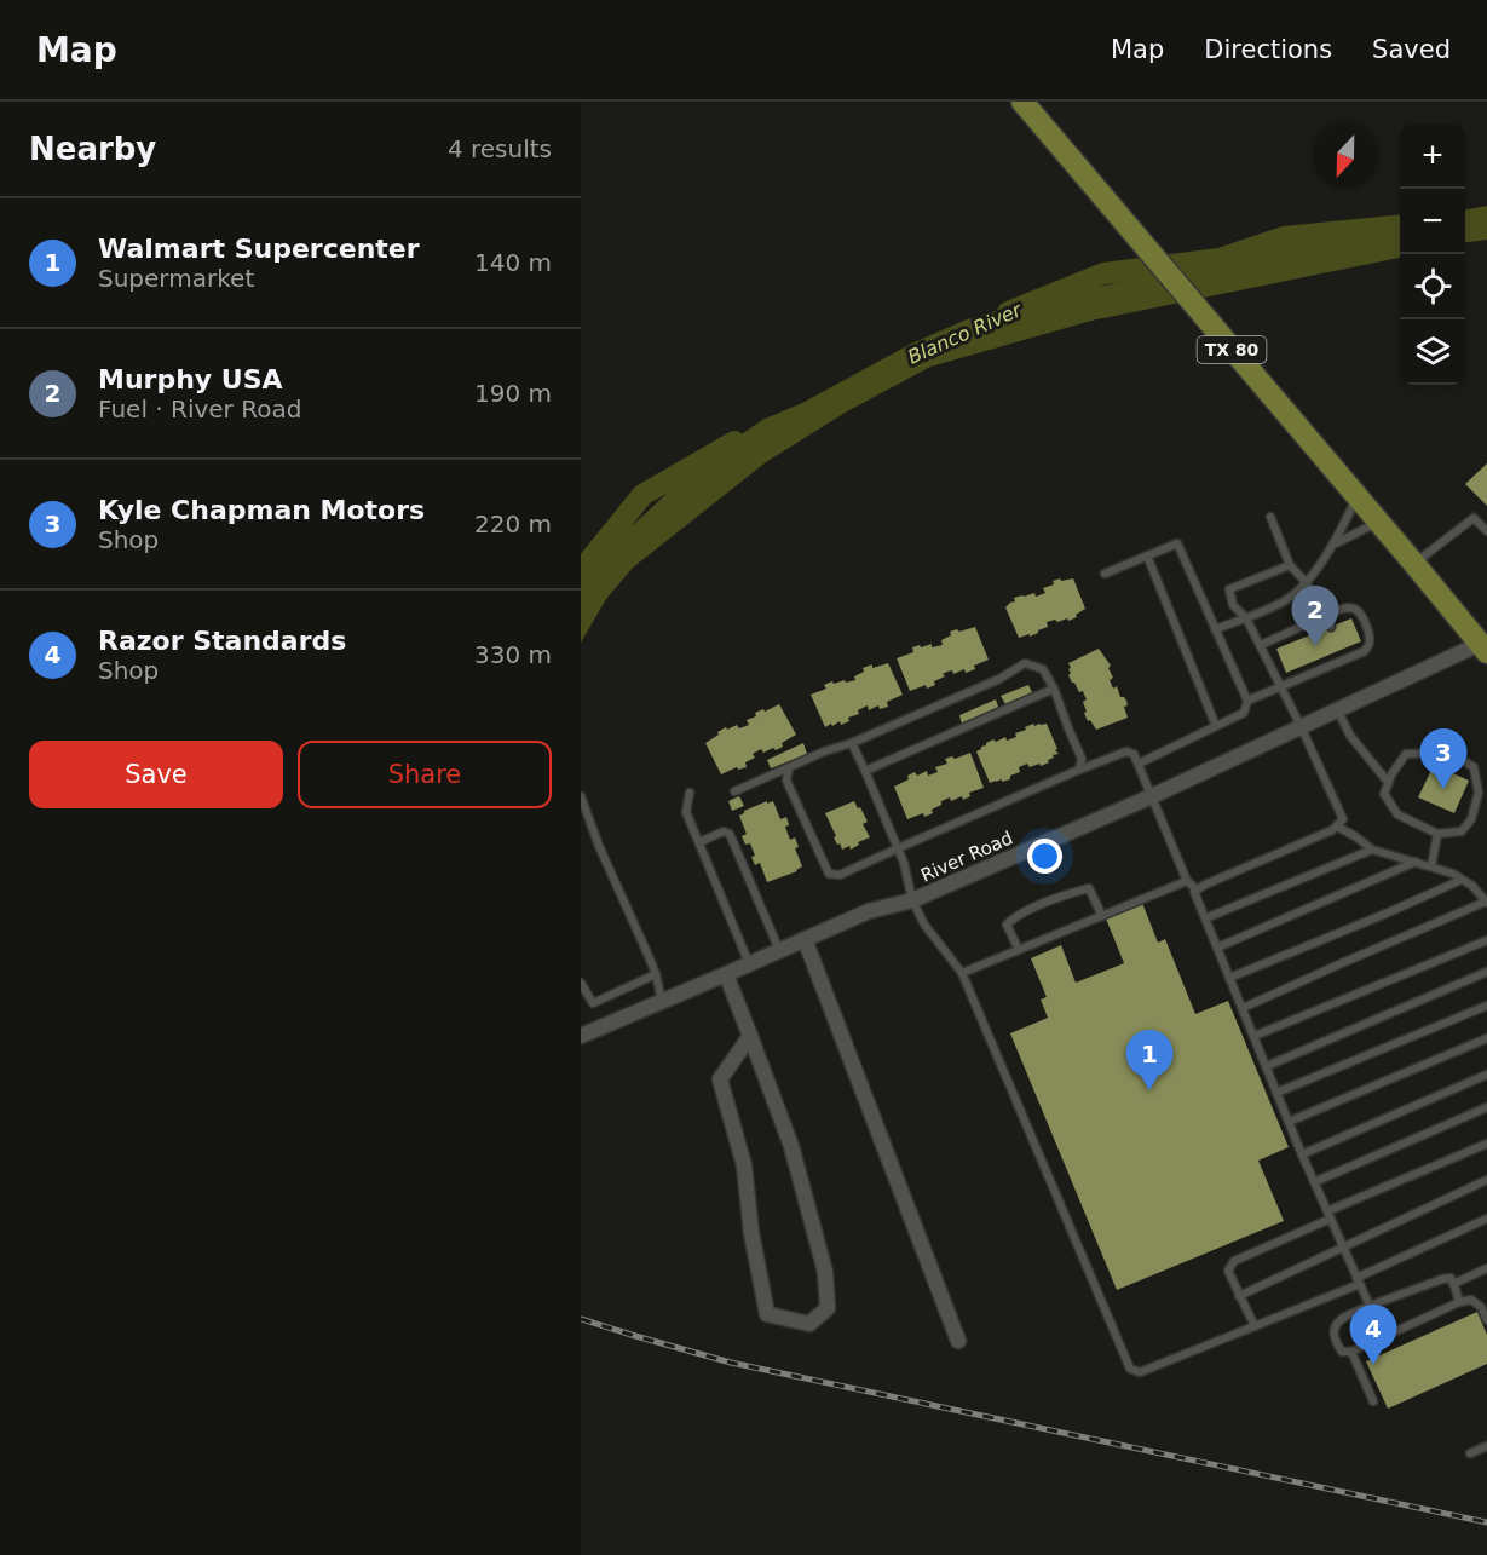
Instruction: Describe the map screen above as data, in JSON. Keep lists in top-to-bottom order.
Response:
{
  "streets": {
    "main road": ["TX 80"],
    "street": ["River Road"]
  },
  "crossings": [
    ["TX 80", "River Road"]
  ],
  "water": ["Blanco River"],
  "north": "bottom",
  "page": {
    "header": "Map",
    "nav": ["Map", "Directions", "Saved"],
    "heading": ["Nearby", "4 results"],
    "map_buttons": ["+", "−"],
    "list": [
      {
        "mark": "1",
        "name": "Walmart Supercenter",
        "note": "Supermarket",
        "value": "140 m"
      },
      {
        "mark": "2",
        "name": "Murphy USA",
        "note": "Fuel · River Road",
        "value": "190 m"
      },
      {
        "mark": "3",
        "name": "Kyle Chapman Motors",
        "note": "Shop",
        "value": "220 m"
      },
      {
        "mark": "4",
        "name": "Razor Standards",
        "note": "Shop",
        "value": "330 m"
      }
    ],
    "pins": [
      "2",
      "3",
      "1",
      "4"
    ],
    "buttons": ["Save", "Share"]
  }
}
